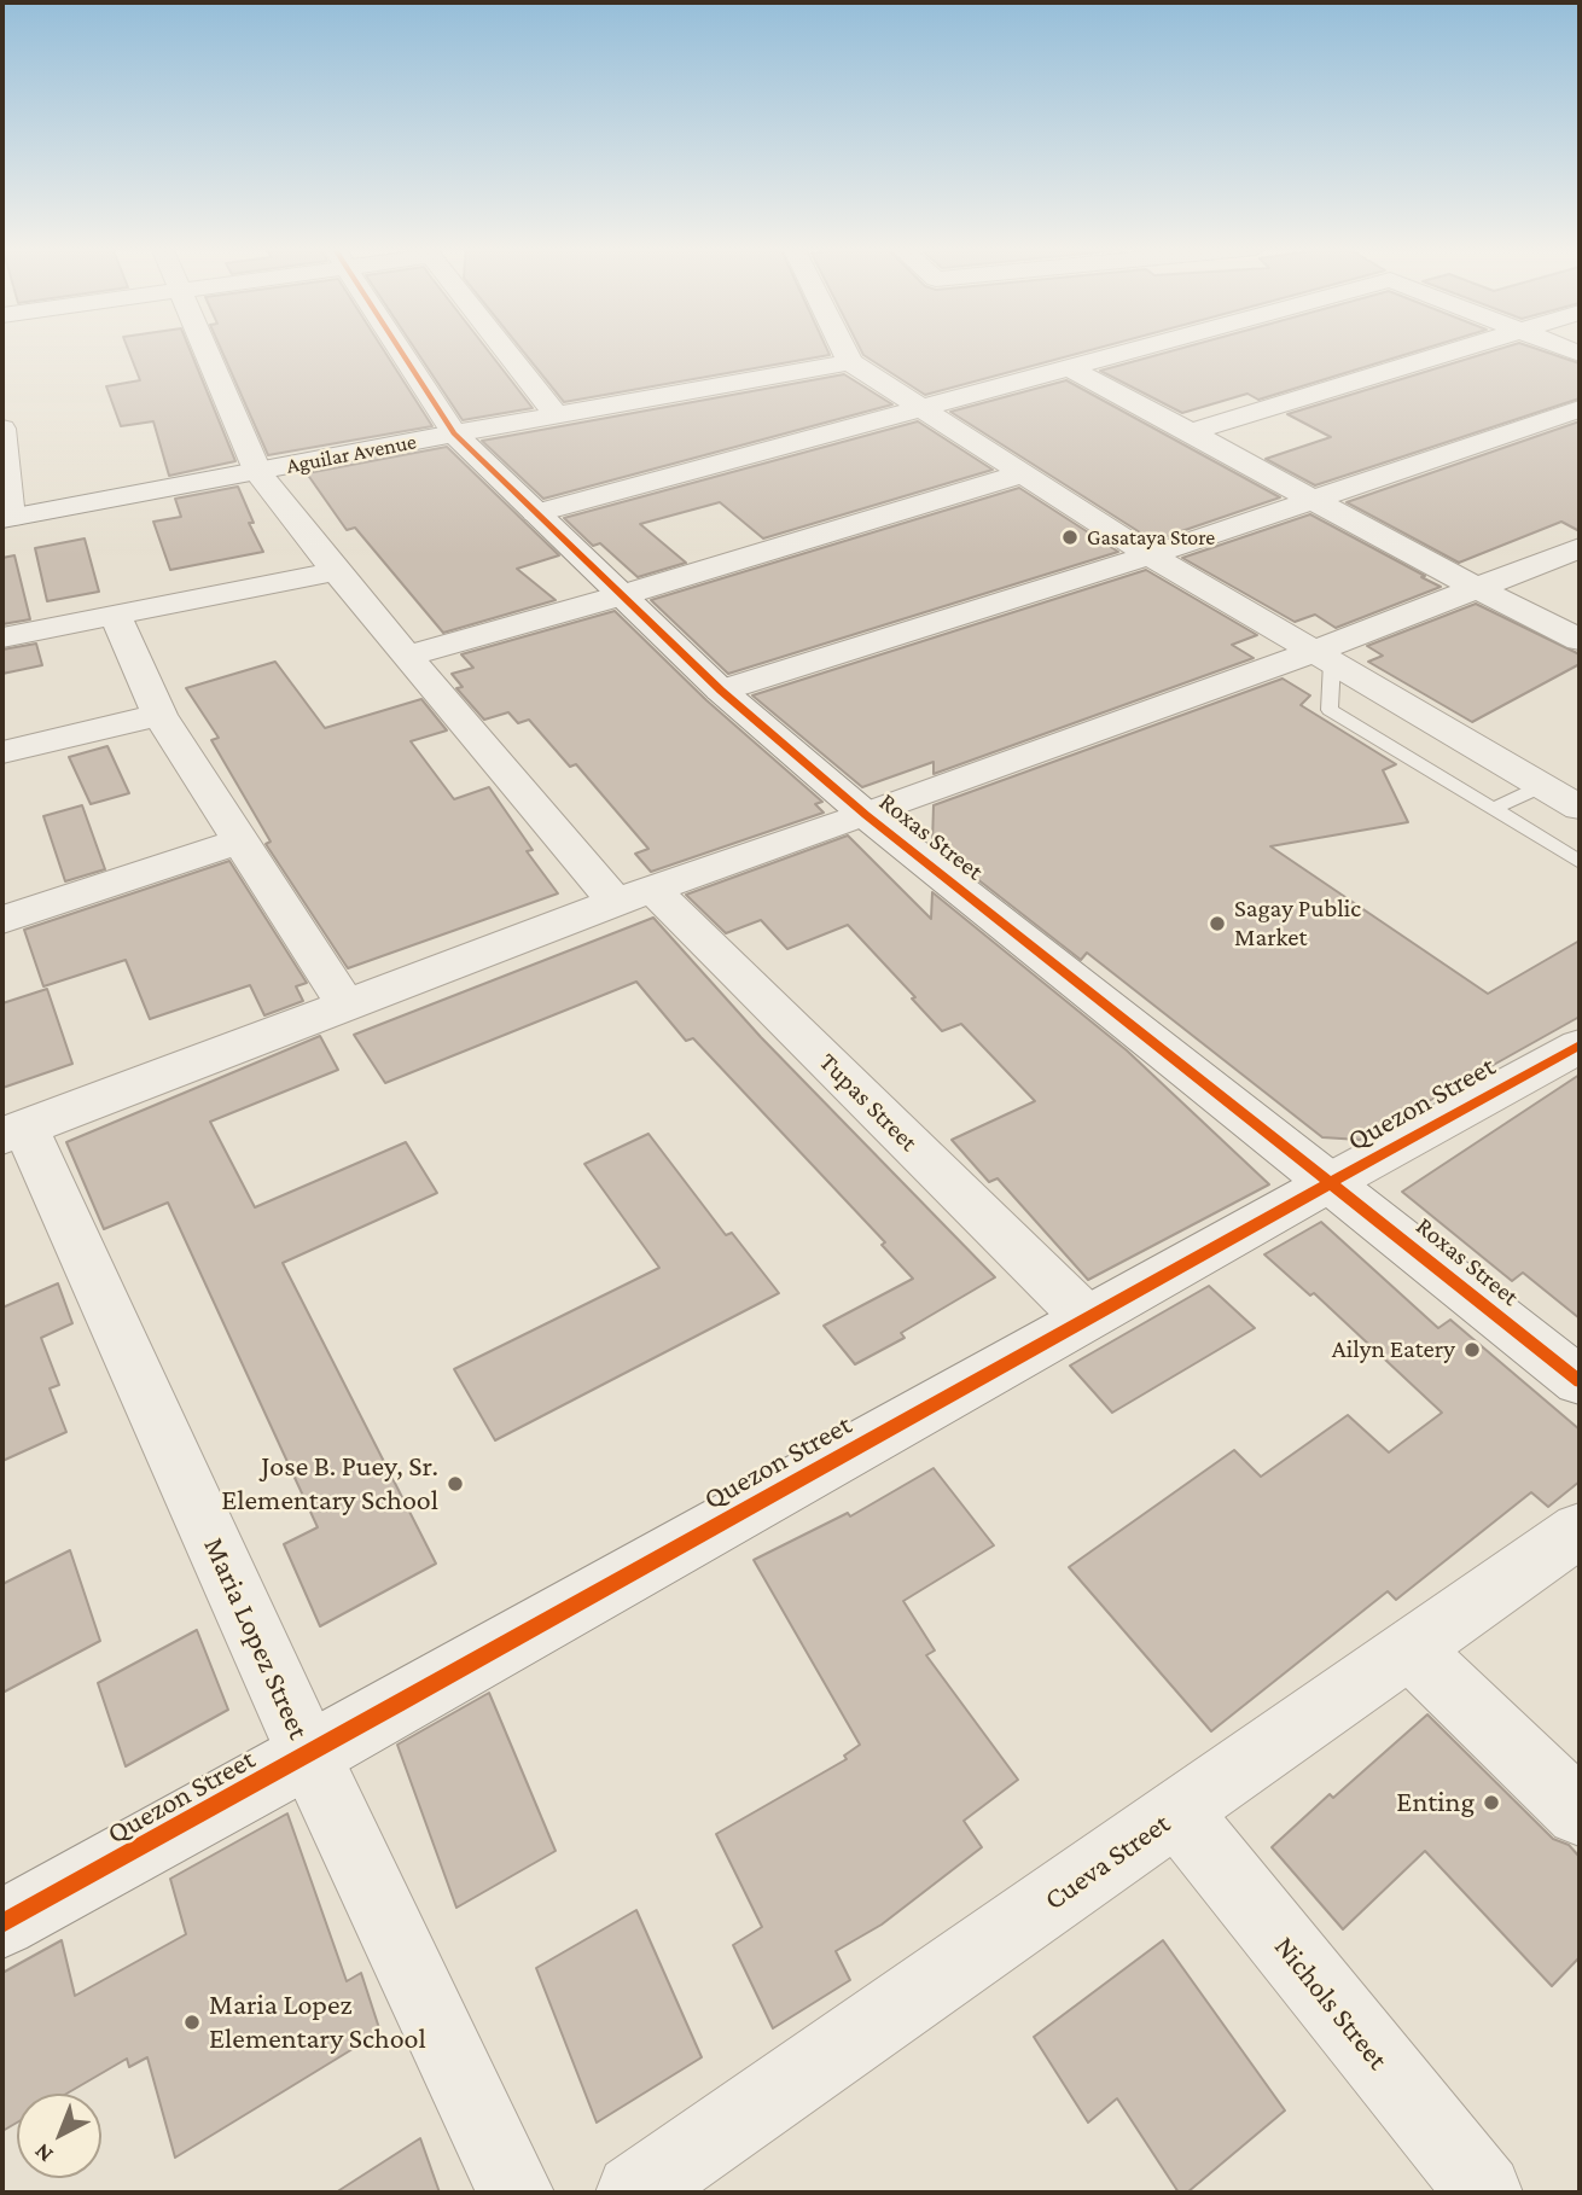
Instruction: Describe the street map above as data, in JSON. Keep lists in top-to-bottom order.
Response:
{
  "streets": {
    "street": [
      "Aguilar Avenue",
      "Roxas Street",
      "Tupas Street",
      "Quezon Street",
      "Maria Lopez Street",
      "Cueva Street",
      "Nichols Street"
    ]
  },
  "crossings": [
    ["Aguilar Avenue", "Roxas Street"],
    ["Aguilar Avenue", "Tupas Street"],
    ["Roxas Street", "Quezon Street"],
    ["Tupas Street", "Quezon Street"],
    ["Quezon Street", "Maria Lopez Street"],
    ["Cueva Street", "Nichols Street"]
  ],
  "places": [
    "Gasataya Store",
    "Sagay Public Market",
    "Ailyn Eatery",
    "Jose B. Puey, Sr. Elementary School",
    "Enting",
    "Maria Lopez Elementary School"
  ],
  "north": "bottom left"
}
